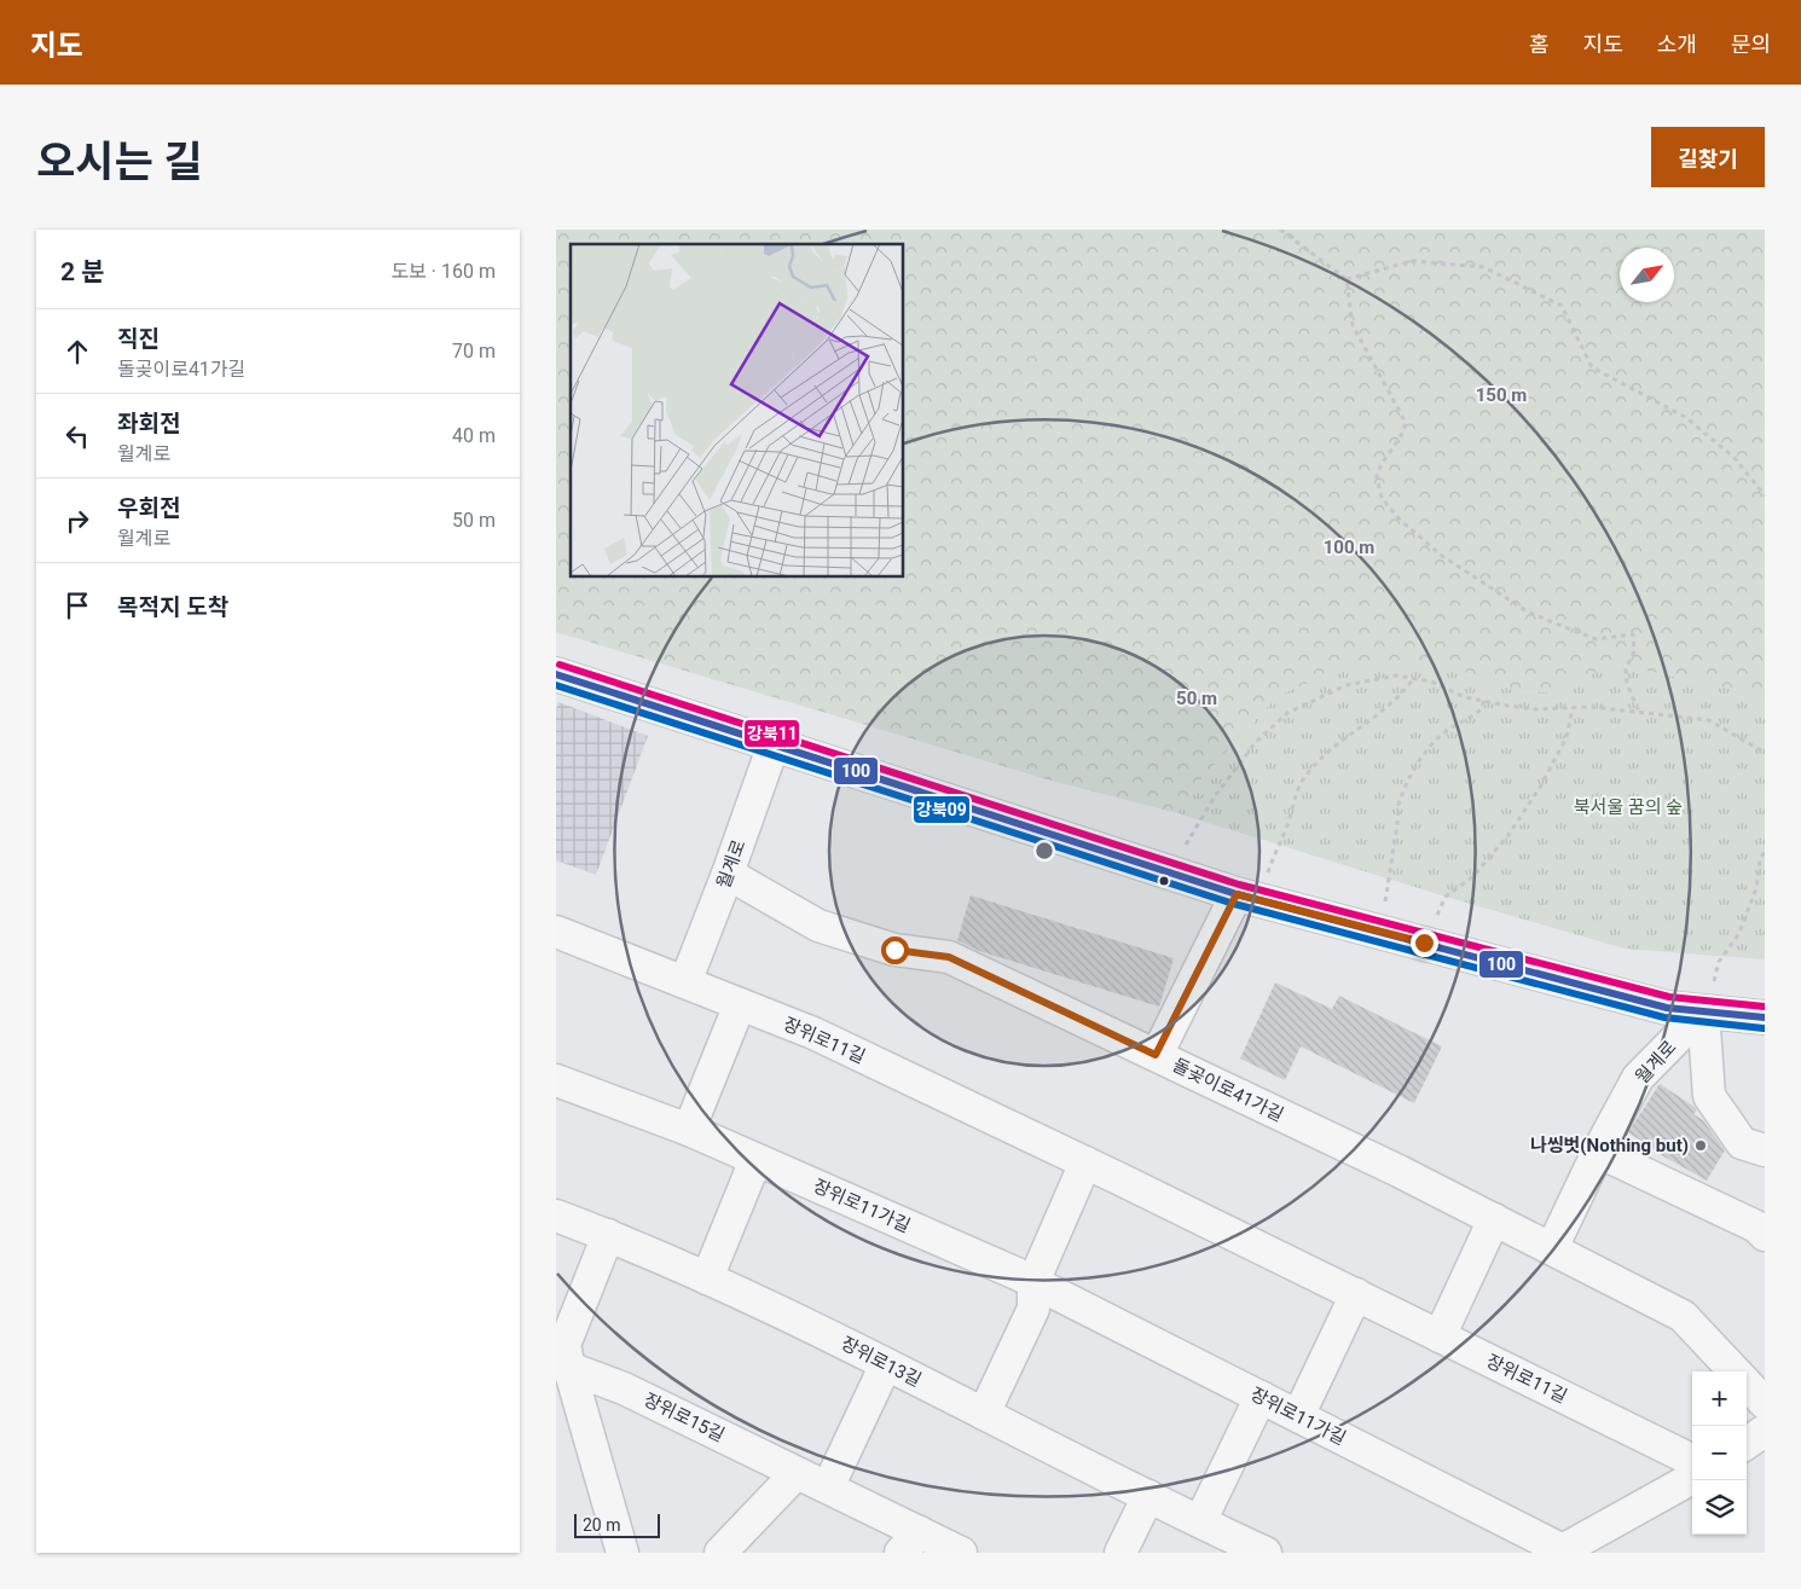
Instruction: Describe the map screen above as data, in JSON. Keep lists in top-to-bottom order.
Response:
{
  "streets": {
    "street": [
      "월계로",
      "장위로11길",
      "돌곶이로41가길",
      "장위로11가길",
      "장위로13길",
      "장위로15길"
    ]
  },
  "crossings": [
    ["월계로", "장위로11길"],
    ["월계로", "돌곶이로41가길"]
  ],
  "parks": ["북서울 꿈의 숲"],
  "places": ["나씽벗(Nothing but)"],
  "lines": ["transit line 강북11", "transit line 100", "transit line 강북09"],
  "scale_bar": "20 m",
  "north": "top right",
  "page": {
    "header": "지도",
    "nav": [
      "홈",
      "지도",
      "소개",
      "문의"
    ],
    "title": "오시는 길",
    "buttons": "길찾기",
    "heading": ["2 분", "도보 · 160 m"],
    "list": [
      ["직진", "돌곶이로41가길", "70 m"],
      ["좌회전", "월계로", "40 m"],
      ["우회전", "월계로", "50 m"],
      "목적지 도착"
    ],
    "map_buttons": ["+", "−"],
    "scale": "20 m"
  },
  "rings": ["150 m", "100 m", "50 m"]
}
